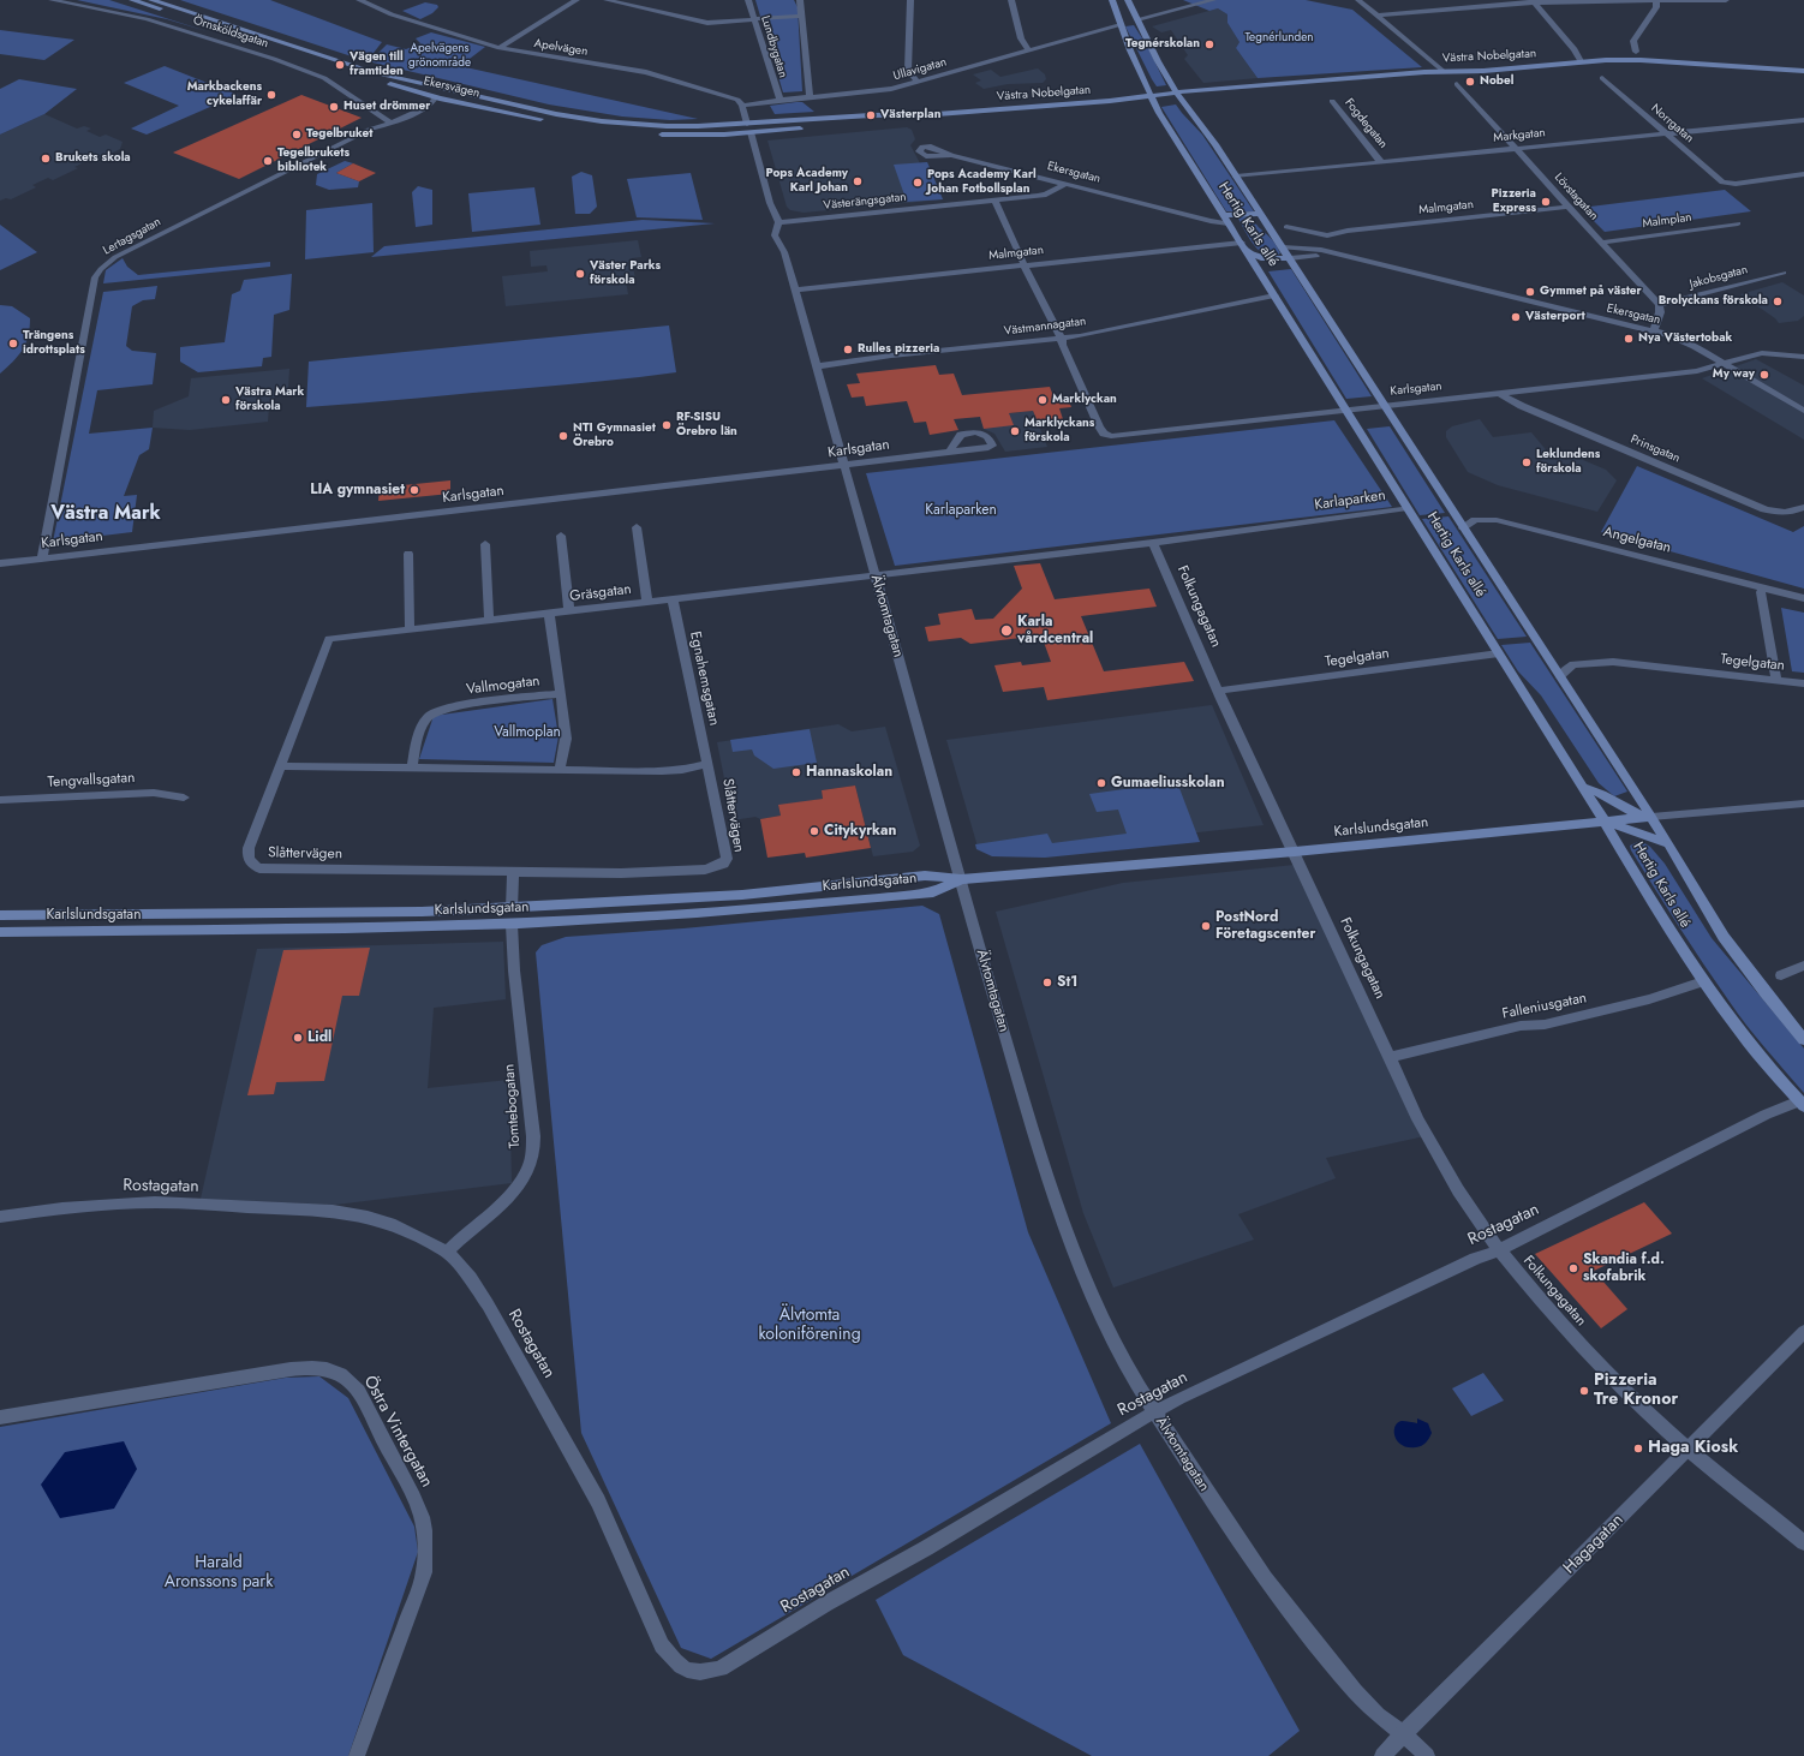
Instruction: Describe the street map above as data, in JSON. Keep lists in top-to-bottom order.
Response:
{
  "streets": {
    "main road": [
      "Västra Nobelgatan",
      "Ekersvägen",
      "Hertig Karls allé",
      "Karlslundsgatan"
    ],
    "street": [
      "Örnsköldsgatan",
      "Lundbygatan",
      "Apelvägen",
      "Ullavigatan",
      "Fogdegatan",
      "Norrgatan",
      "Markgatan",
      "Ekersgatan",
      "Lövstagatan",
      "Västerängsgatan",
      "Malmgatan",
      "Malmplan",
      "Lertagsgatan",
      "Jakobsgatan",
      "Västmannagatan",
      "Karlsgatan",
      "Prinsgatan",
      "Karlaparken",
      "Angelgatan",
      "Gräsgatan",
      "Folkungagatan",
      "Älvtomtagatan",
      "Tegelgatan",
      "Egnahemsgatan",
      "Vallmogatan",
      "Tengvallsgatan",
      "Slåttervägen",
      "Falleniusgatan",
      "Tomtebogatan",
      "Rostagatan",
      "Östra Vintergatan",
      "Hagagatan"
    ]
  },
  "crossings": [
    ["Örnsköldsgatan", "Lertagsgatan"],
    ["Lundbygatan", "Ullavigatan"],
    ["Apelvägen", "Ullavigatan"],
    ["Västra Nobelgatan", "Ekersvägen"],
    ["Västra Nobelgatan", "Hertig Karls allé"],
    ["Västra Nobelgatan", "Älvtomtagatan"],
    ["Ullavigatan", "Hertig Karls allé"],
    ["Ekersvägen", "Lertagsgatan"],
    ["Ekersvägen", "Älvtomtagatan"],
    ["Fogdegatan", "Markgatan"],
    ["Norrgatan", "Markgatan"],
    ["Markgatan", "Lövstagatan"],
    ["Markgatan", "Hertig Karls allé"],
    ["Ekersgatan", "Västerängsgatan"],
    ["Ekersgatan", "Hertig Karls allé"],
    ["Ekersgatan", "Karlsgatan"],
    ["Lövstagatan", "Malmgatan"],
    ["Lövstagatan", "Malmplan"],
    ["Lövstagatan", "Jakobsgatan"],
    ["Västerängsgatan", "Älvtomtagatan"],
    ["Malmgatan", "Hertig Karls allé"],
    ["Malmgatan", "Älvtomtagatan"],
    ["Hertig Karls allé", "Västmannagatan"],
    ["Hertig Karls allé", "Karlsgatan"],
    ["Hertig Karls allé", "Karlaparken"],
    ["Hertig Karls allé", "Angelgatan"],
    ["Hertig Karls allé", "Tegelgatan"],
    ["Hertig Karls allé", "Karlslundsgatan"],
    ["Hertig Karls allé", "Falleniusgatan"],
    ["Hertig Karls allé", "Rostagatan"],
    ["Lertagsgatan", "Karlsgatan"],
    ["Västmannagatan", "Karlsgatan"],
    ["Västmannagatan", "Älvtomtagatan"],
    ["Karlsgatan", "Prinsgatan"],
    ["Karlsgatan", "Älvtomtagatan"],
    ["Karlaparken", "Folkungagatan"],
    ["Gräsgatan", "Älvtomtagatan"],
    ["Gräsgatan", "Egnahemsgatan"],
    ["Gräsgatan", "Slåttervägen"],
    ["Folkungagatan", "Tegelgatan"],
    ["Folkungagatan", "Karlslundsgatan"],
    ["Folkungagatan", "Falleniusgatan"],
    ["Folkungagatan", "Rostagatan"],
    ["Folkungagatan", "Hagagatan"],
    ["Älvtomtagatan", "Karlslundsgatan"],
    ["Älvtomtagatan", "Rostagatan"],
    ["Älvtomtagatan", "Hagagatan"],
    ["Egnahemsgatan", "Slåttervägen"],
    ["Karlslundsgatan", "Tomtebogatan"],
    ["Tomtebogatan", "Rostagatan"]
  ],
  "districts": ["Västra Mark"],
  "parks": [
    "Tegnérlunden",
    "Apelvägens grönområde",
    "Karlaparken",
    "Vallmoplan",
    "Älvtomta koloniförening",
    "Harald Aronssons park"
  ],
  "places": [
    "Tegnérskolan",
    "Vägen till framtiden",
    "Nobel",
    "Markbackens cykelaffär",
    "Huset drömmer",
    "Västerplan",
    "Tegelbruket",
    "Brukets skola",
    "Tegelbrukets bibliotek",
    "Pops Academy Karl Johan",
    "Pops Academy Karl Johan Fotbollsplan",
    "Pizzeria Express",
    "Väster Parks förskola",
    "Gymmet på väster",
    "Brolyckans förskola",
    "Västerport",
    "Nya Västertobak",
    "Trängens idrottsplats",
    "Rulles pizzeria",
    "My way",
    "Västra Mark förskola",
    "Marklyckan",
    "RF-SISU Örebro län",
    "Marklyckans förskola",
    "NTI Gymnasiet Örebro",
    "Leklundens förskola",
    "LIA gymnasiet",
    "Karla vårdcentral",
    "Hannaskolan",
    "Gumaeliusskolan",
    "Citykyrkan",
    "PostNord Företagscenter",
    "St1",
    "Lidl",
    "Skandia f.d. skofabrik",
    "Pizzeria Tre Kronor",
    "Haga Kiosk"
  ]
}
